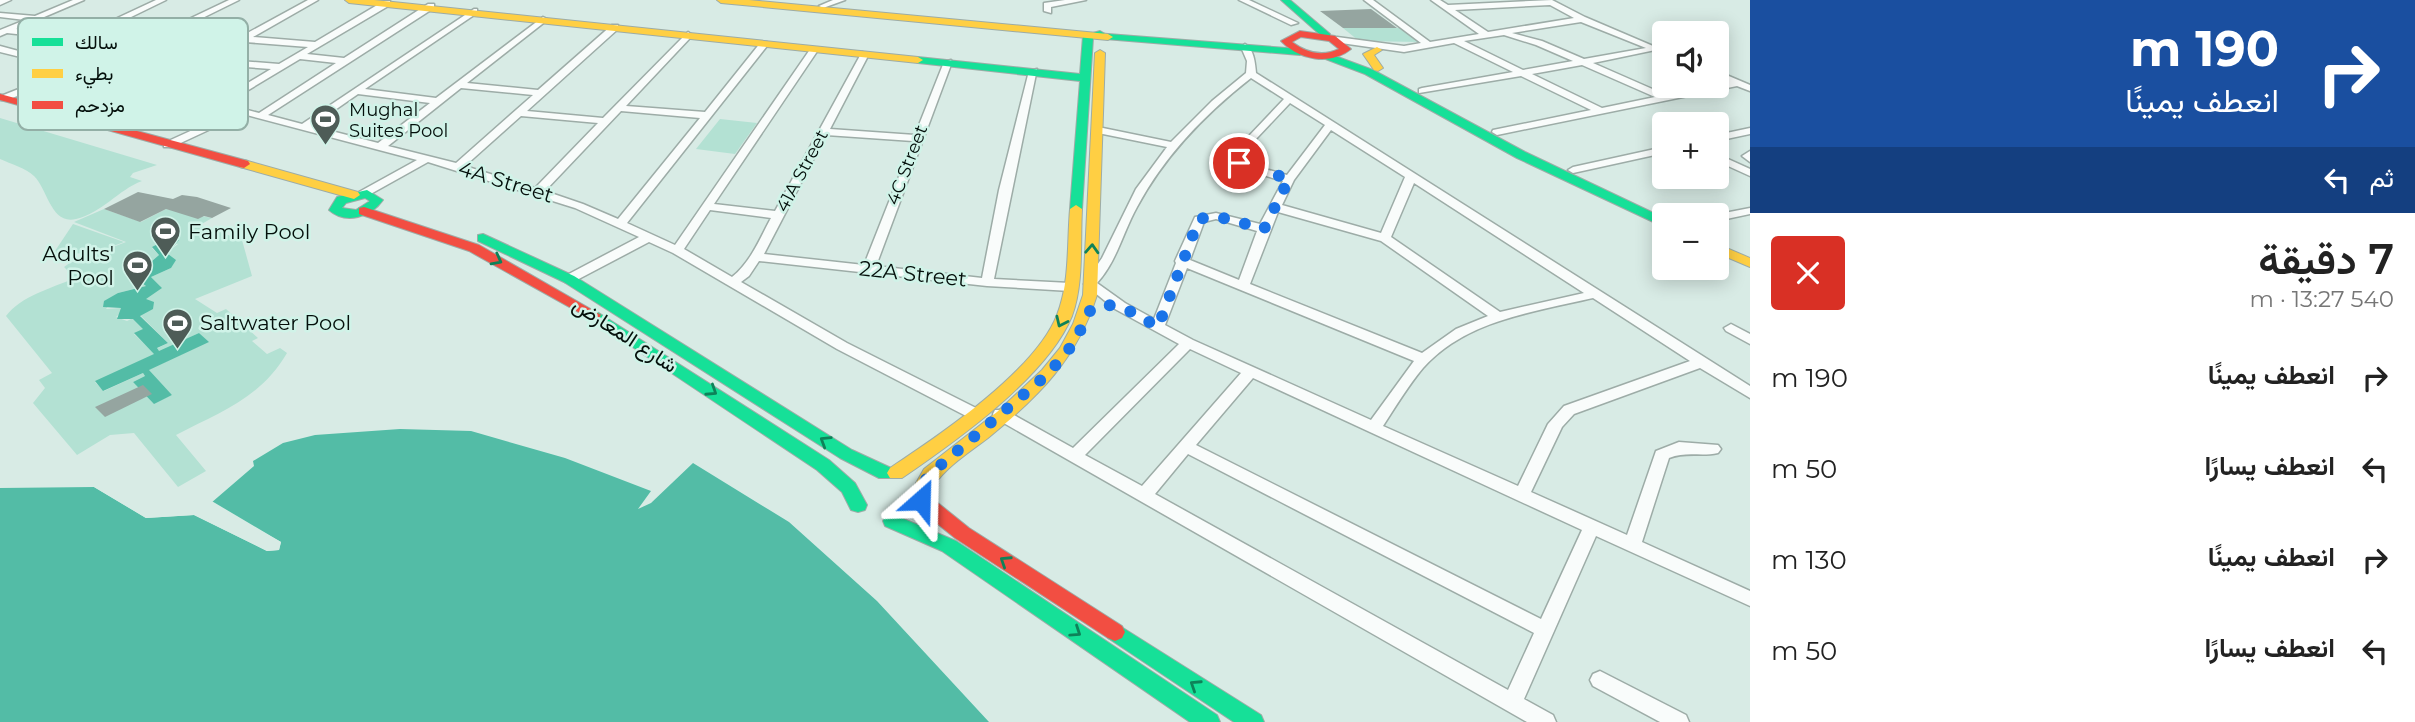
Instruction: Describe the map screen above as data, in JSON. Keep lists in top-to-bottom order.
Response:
{
  "streets": {
    "street": [
      "4C Street",
      "41A Street",
      "4A Street",
      "22A Street",
      "شارع المعارض"
    ]
  },
  "crossings": [
    ["4C Street", "22A Street"],
    ["41A Street", "4A Street"],
    ["41A Street", "22A Street"]
  ],
  "places": {
    "sports": [
      "Mughal Suites Pool",
      "Family Pool",
      "Adults' Pool",
      "Saltwater Pool"
    ]
  },
  "legend": ["سالك", "بطيء", "مزدحم"],
  "page": {
    "turn": ["190 m", "انعطف يمينًا"],
    "map_buttons": ["+", "−"],
    "then": "ثم",
    "heading": ["7 دقيقة", "540 m · 13:27"],
    "list": [
      {
        "name": "انعطف يمينًا",
        "value": "190 m"
      },
      {
        "name": "انعطف يسارًا",
        "value": "50 m"
      },
      {
        "name": "انعطف يمينًا",
        "value": "130 m"
      },
      {
        "name": "انعطف يسارًا",
        "value": "50 m"
      }
    ]
  }
}
